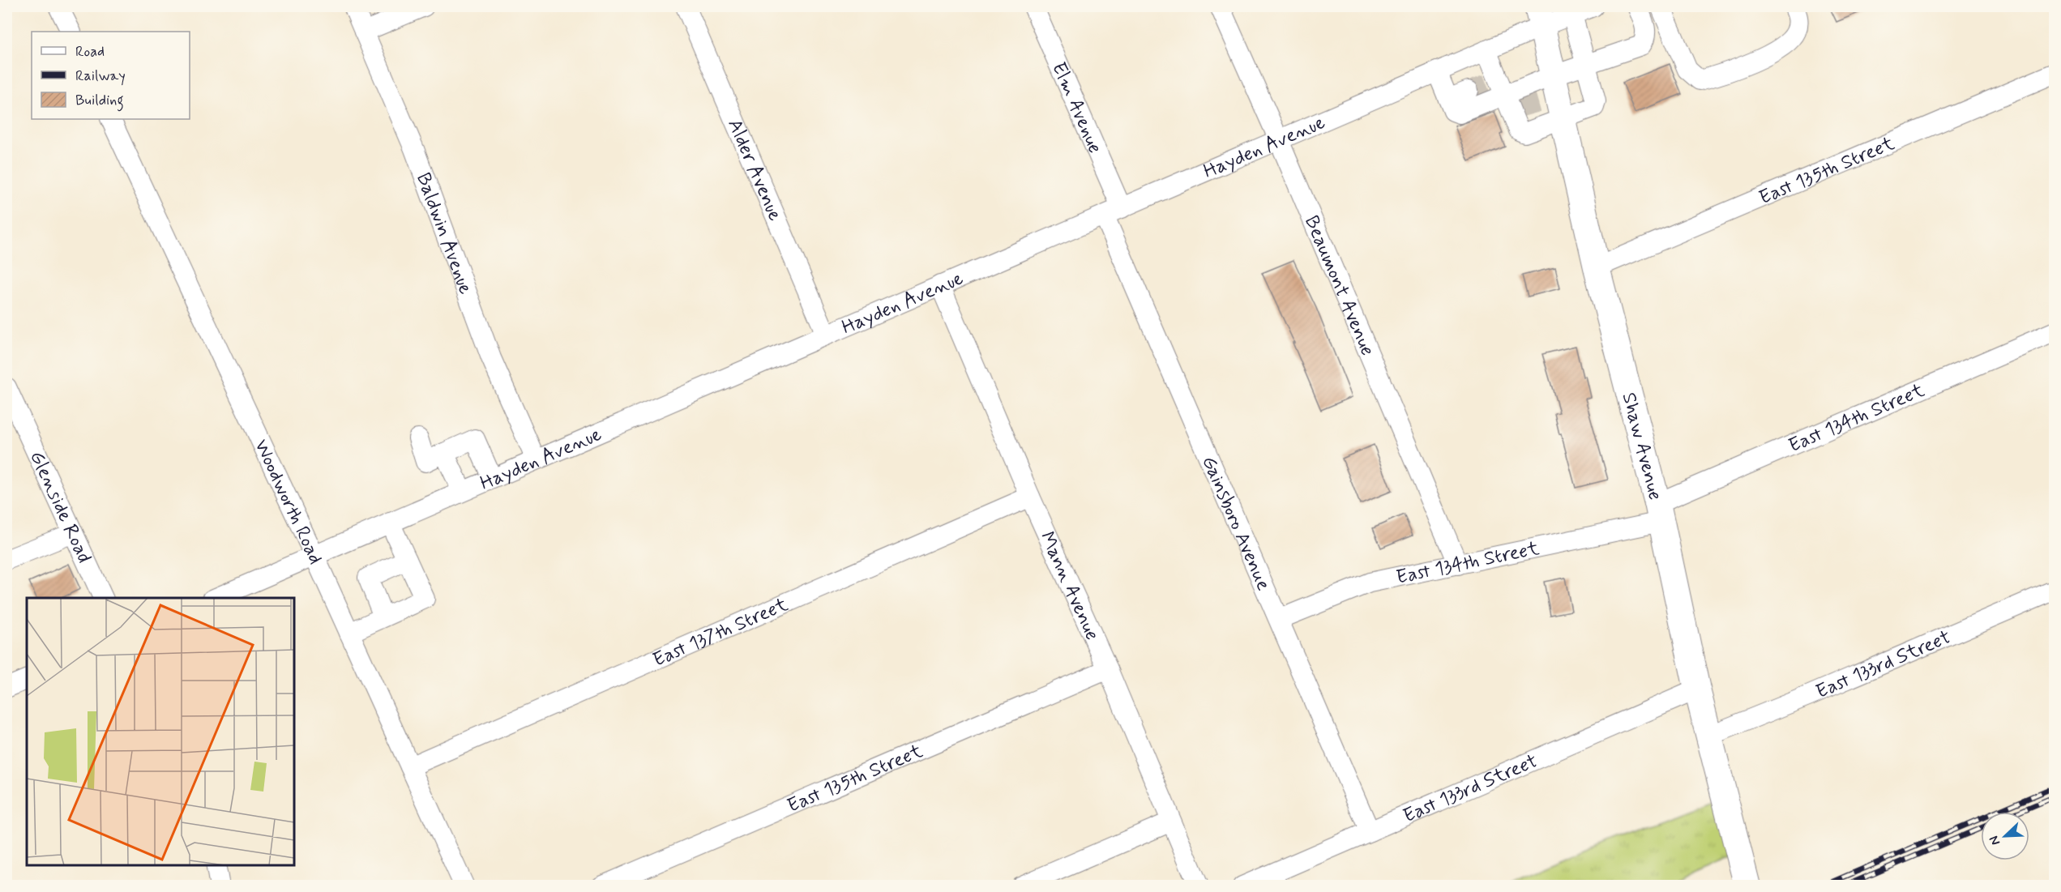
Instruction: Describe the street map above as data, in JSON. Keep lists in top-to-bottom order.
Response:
{
  "streets": {
    "main road": ["Shaw Avenue"],
    "street": [
      "Elm Avenue",
      "Hayden Avenue",
      "Alder Avenue",
      "East 135th Street",
      "Baldwin Avenue",
      "Beaumont Avenue",
      "East 134th Street",
      "Woodworth Road",
      "Glenside Road",
      "Gainsboro Avenue",
      "Mann Avenue",
      "East 137th Street",
      "East 133rd Street"
    ]
  },
  "crossings": [
    ["Elm Avenue", "Hayden Avenue"],
    ["Elm Avenue", "Gainsboro Avenue"],
    ["Hayden Avenue", "Alder Avenue"],
    ["Hayden Avenue", "Baldwin Avenue"],
    ["Hayden Avenue", "Beaumont Avenue"],
    ["Hayden Avenue", "Shaw Avenue"],
    ["Hayden Avenue", "Woodworth Road"],
    ["Hayden Avenue", "Gainsboro Avenue"],
    ["Hayden Avenue", "Mann Avenue"],
    ["East 135th Street", "Shaw Avenue"],
    ["East 135th Street", "Mann Avenue"],
    ["Beaumont Avenue", "East 134th Street"],
    ["East 134th Street", "Shaw Avenue"],
    ["East 134th Street", "Gainsboro Avenue"],
    ["Shaw Avenue", "East 133rd Street"],
    ["Woodworth Road", "East 137th Street"],
    ["Gainsboro Avenue", "East 133rd Street"],
    ["Mann Avenue", "East 137th Street"]
  ],
  "legend": ["Road", "Railway", "Building"],
  "north": "bottom left"
}
